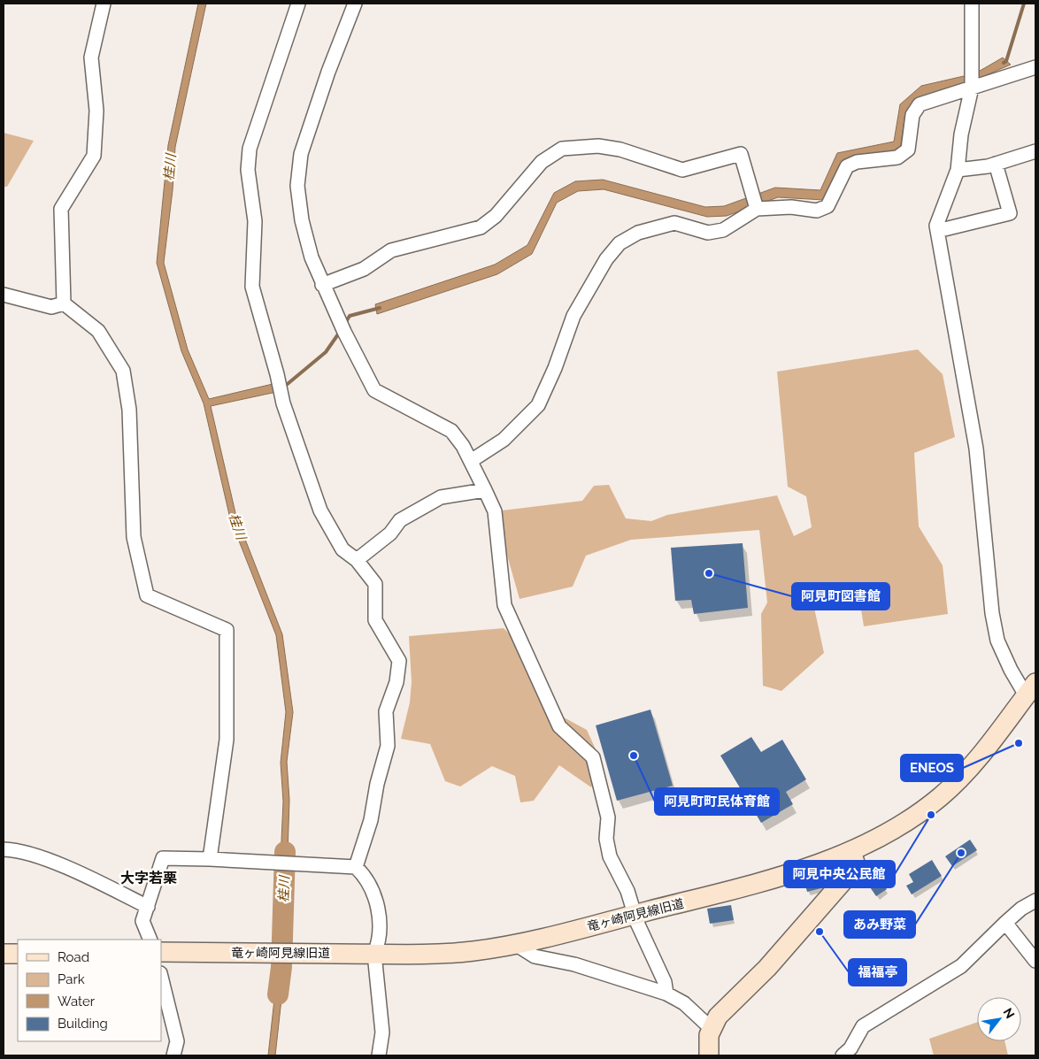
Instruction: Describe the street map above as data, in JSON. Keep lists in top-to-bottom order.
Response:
{
  "streets": {
    "street": ["竜ヶ崎阿見線旧道"]
  },
  "districts": ["大字若栗"],
  "water": ["桂川"],
  "places": [
    "阿見町図書館",
    "ENEOS",
    "阿見町町民体育館",
    "阿見中央公民館",
    "あみ野菜",
    "福福亭"
  ],
  "legend": [
    "Road",
    "Park",
    "Water",
    "Building"
  ],
  "north": "top right"
}
